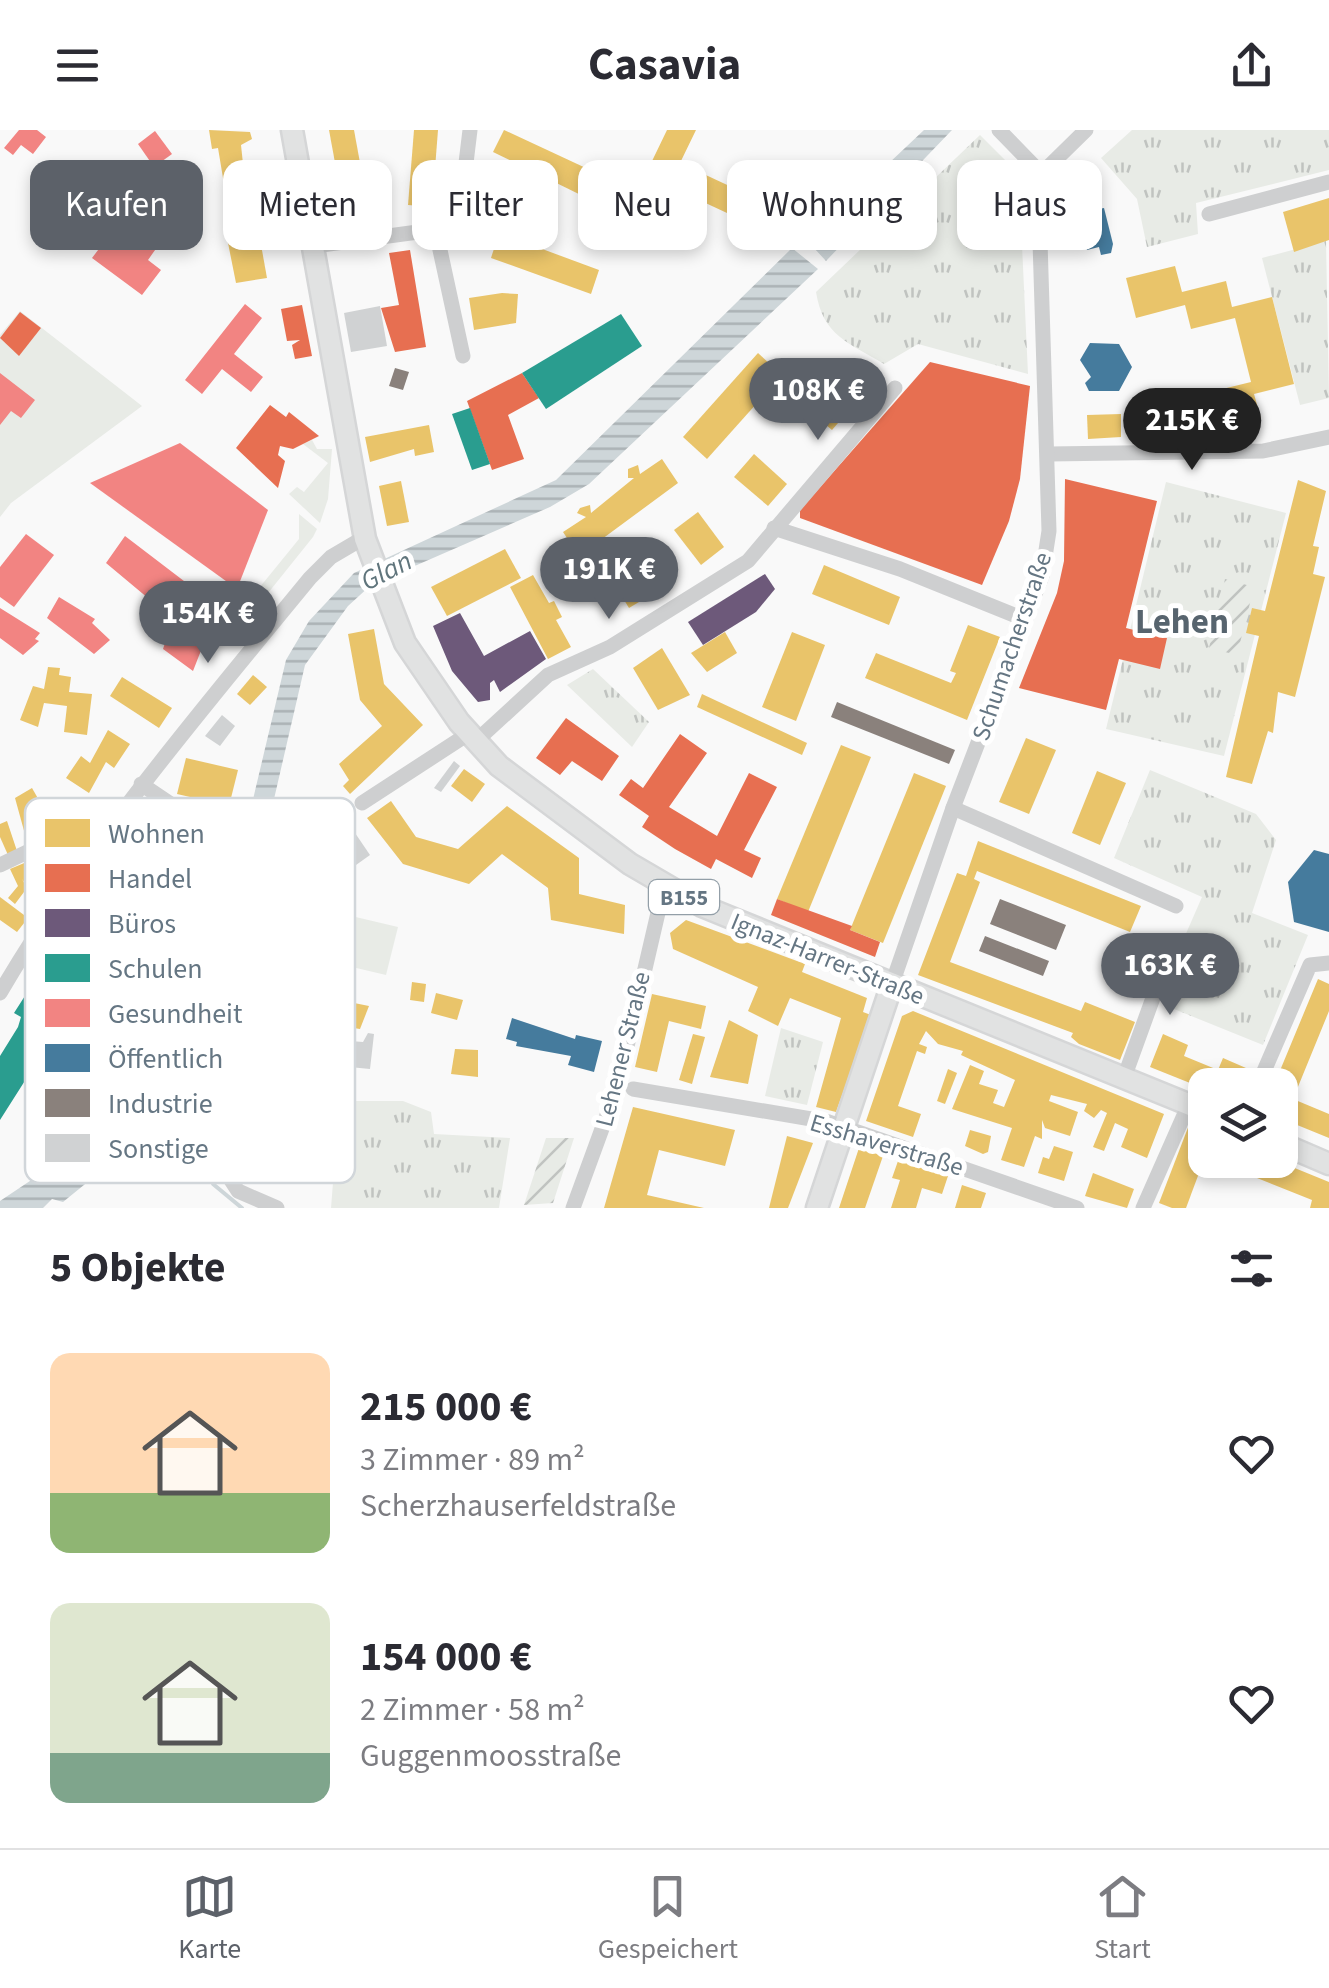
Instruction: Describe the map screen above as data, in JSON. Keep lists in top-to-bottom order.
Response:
{
  "streets": {
    "main road": ["B155", "Ignaz-Harrer-Straße"],
    "street": ["Schumacherstraße", "Lehener Straße", "Esshaverstraße"]
  },
  "crossings": [
    ["Schumacherstraße", "Ignaz-Harrer-Straße"],
    ["Ignaz-Harrer-Straße", "Lehener Straße"]
  ],
  "districts": ["Lehen"],
  "water": ["Glan"],
  "legend": [
    "Wohnen",
    "Handel",
    "Büros",
    "Schulen",
    "Gesundheit",
    "Öffentlich",
    "Industrie",
    "Sonstige"
  ],
  "page": {
    "header": "Casavia",
    "chip": [
      "Kaufen",
      "Mieten",
      "Filter",
      "Neu",
      "Wohnung",
      "Haus"
    ],
    "price": [
      "108K €",
      "215K €",
      "191K €",
      "154K €",
      "163K €"
    ],
    "heading": "5 Objekte",
    "list": [
      {
        "name": "215 000 €",
        "note": "3 Zimmer · 89 m² · Scherzhauserfeldstraße"
      },
      {
        "name": "154 000 €",
        "note": "2 Zimmer · 58 m² · Guggenmoosstraße"
      }
    ],
    "tabs": ["Karte", "Gespeichert", "Start"]
  }
}
